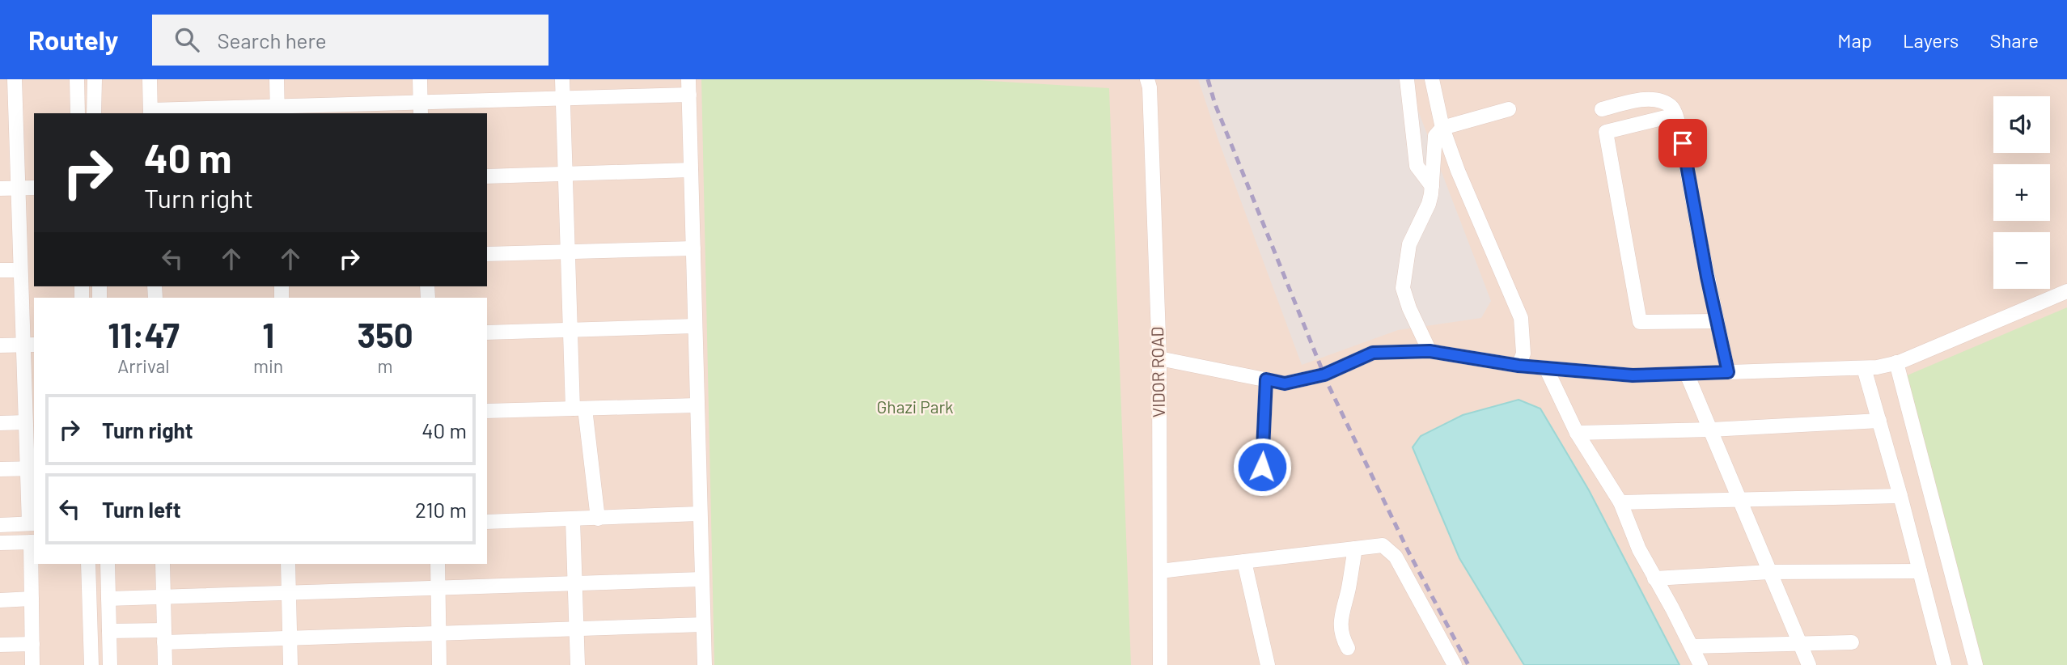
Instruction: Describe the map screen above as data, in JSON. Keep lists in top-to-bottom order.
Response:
{
  "streets": {
    "street": ["VIDOR ROAD"]
  },
  "parks": ["Ghazi Park"],
  "page": {
    "header": "Routely",
    "search": "Search here",
    "nav": ["Map", "Layers", "Share"],
    "map_buttons": ["+", "−"],
    "turn": ["40 m", "Turn right"],
    "eta": [
      "11:47",
      "Arrival",
      "1",
      "min",
      "350",
      "m"
    ],
    "list": [
      {
        "name": "Turn right",
        "value": "40 m"
      },
      {
        "name": "Turn left",
        "value": "210 m"
      }
    ]
  }
}
